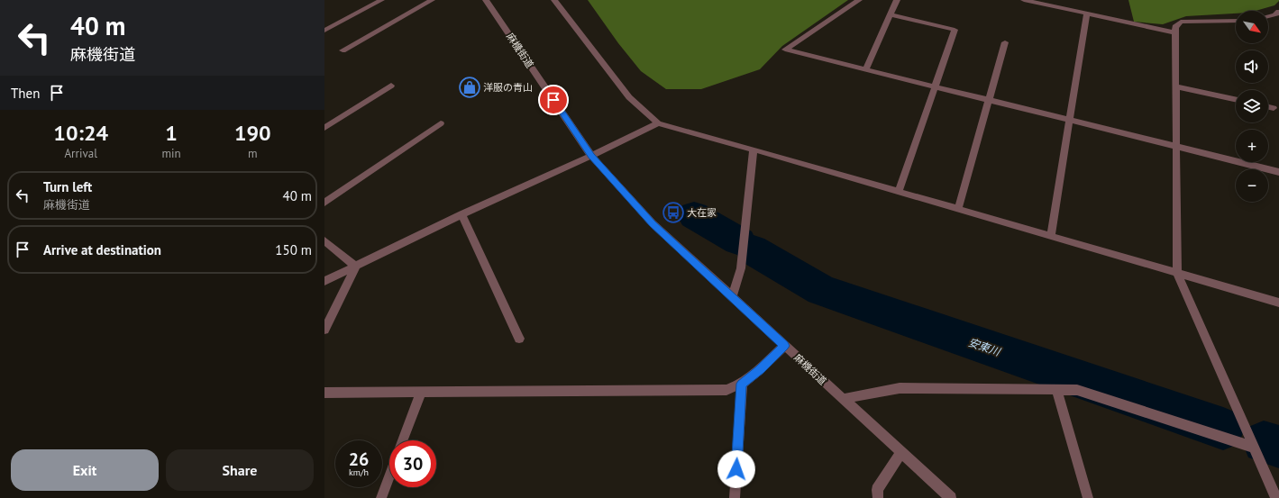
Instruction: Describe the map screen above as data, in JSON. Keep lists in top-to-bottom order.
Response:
{
  "streets": {
    "street": ["麻機街道"]
  },
  "water": ["安東川"],
  "places": {
    "shop": ["洋服の青山"],
    "bus stop": ["大在家"]
  },
  "north": "bottom right",
  "page": {
    "turn": ["40 m", "麻機街道"],
    "map_buttons": ["+", "−"],
    "then": "Then",
    "eta": [
      "10:24",
      "Arrival",
      "1",
      "min",
      "190",
      "m"
    ],
    "list": [
      {
        "name": "Turn left",
        "note": "麻機街道",
        "value": "40 m"
      },
      {
        "name": "Arrive at destination",
        "value": "150 m"
      }
    ],
    "speed": "26 km/h",
    "limit": "30",
    "buttons": ["Exit", "Share"]
  }
}
